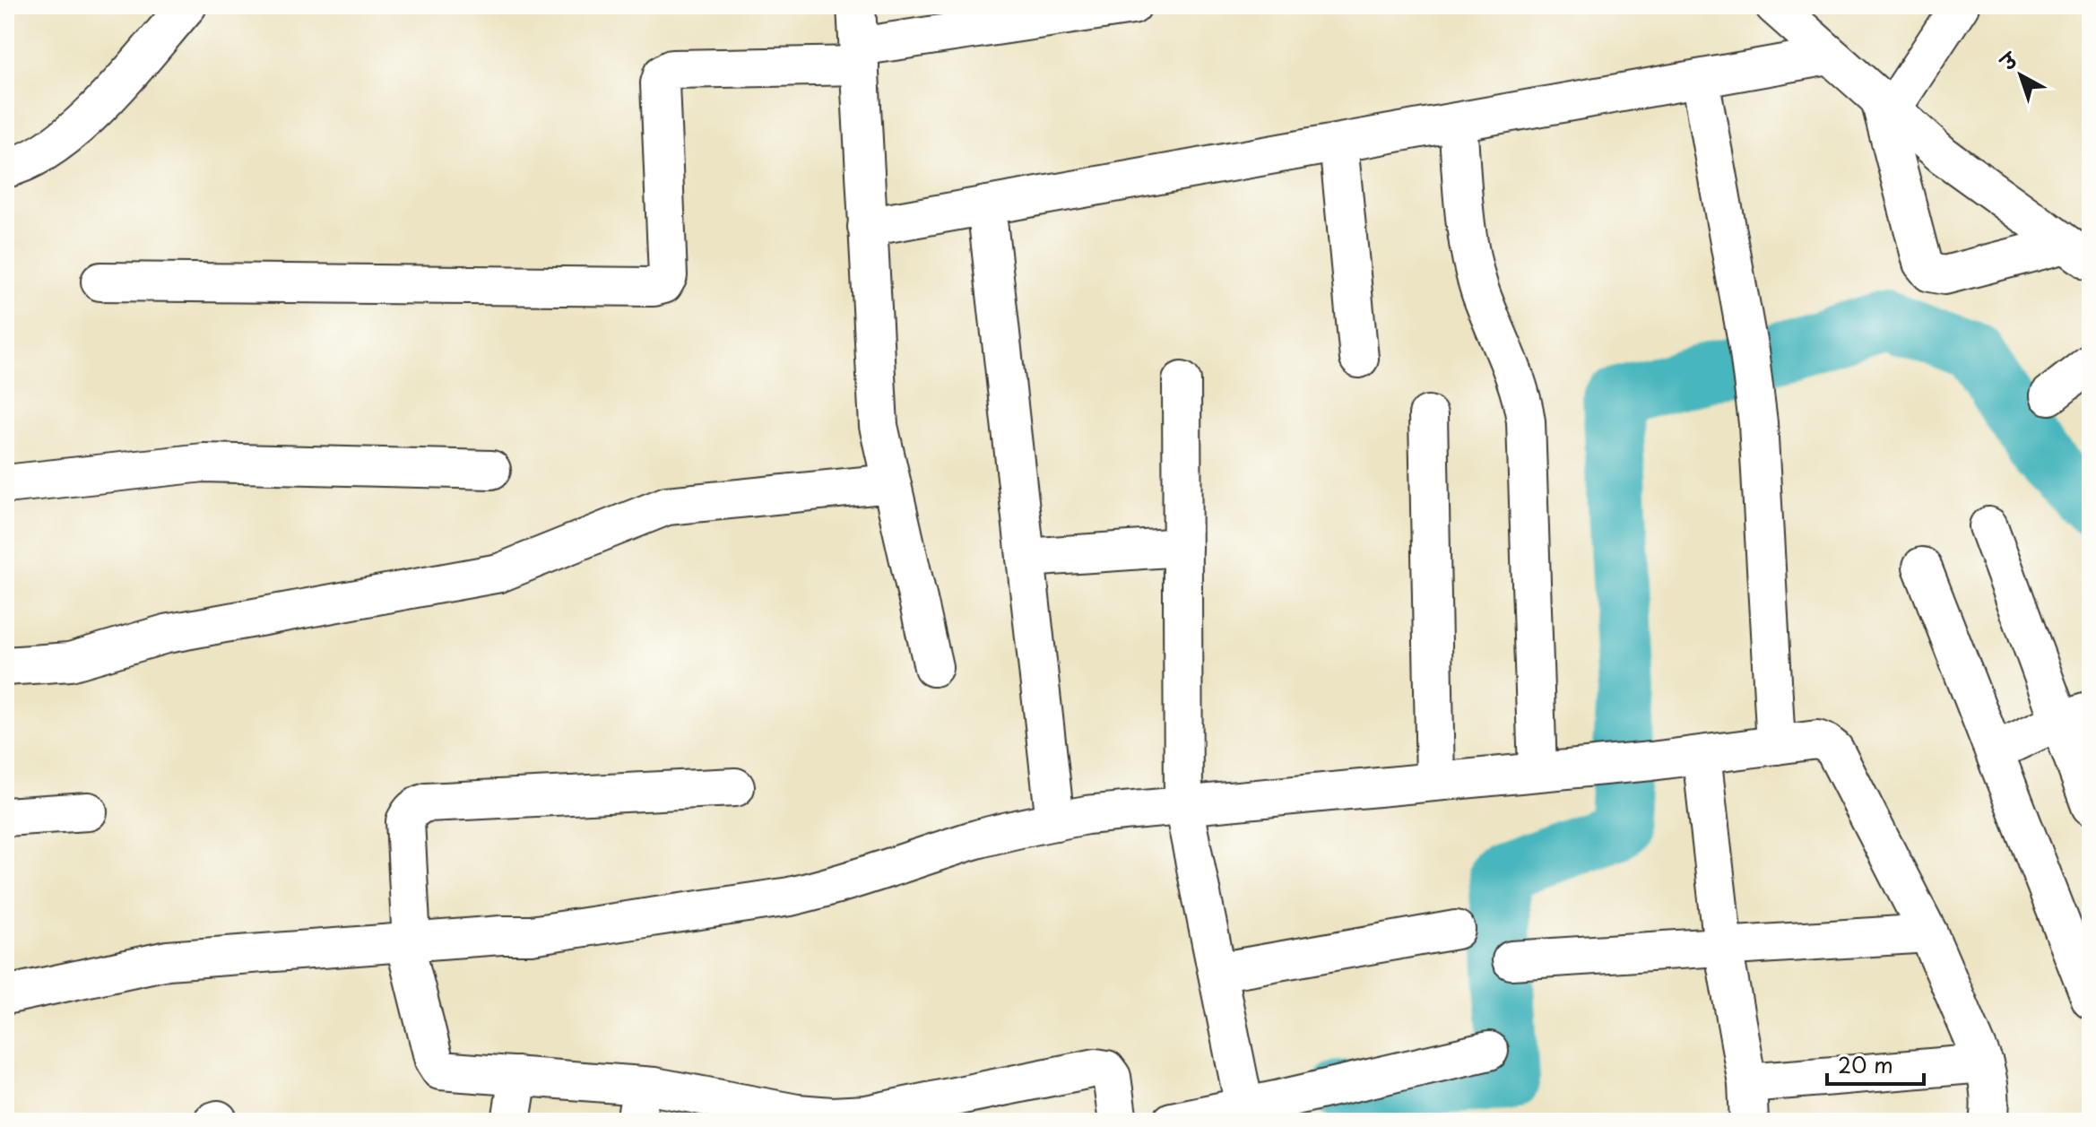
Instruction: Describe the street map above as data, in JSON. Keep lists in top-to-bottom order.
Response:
{
  "scale_bar": "20 m",
  "north": "top left"
}
